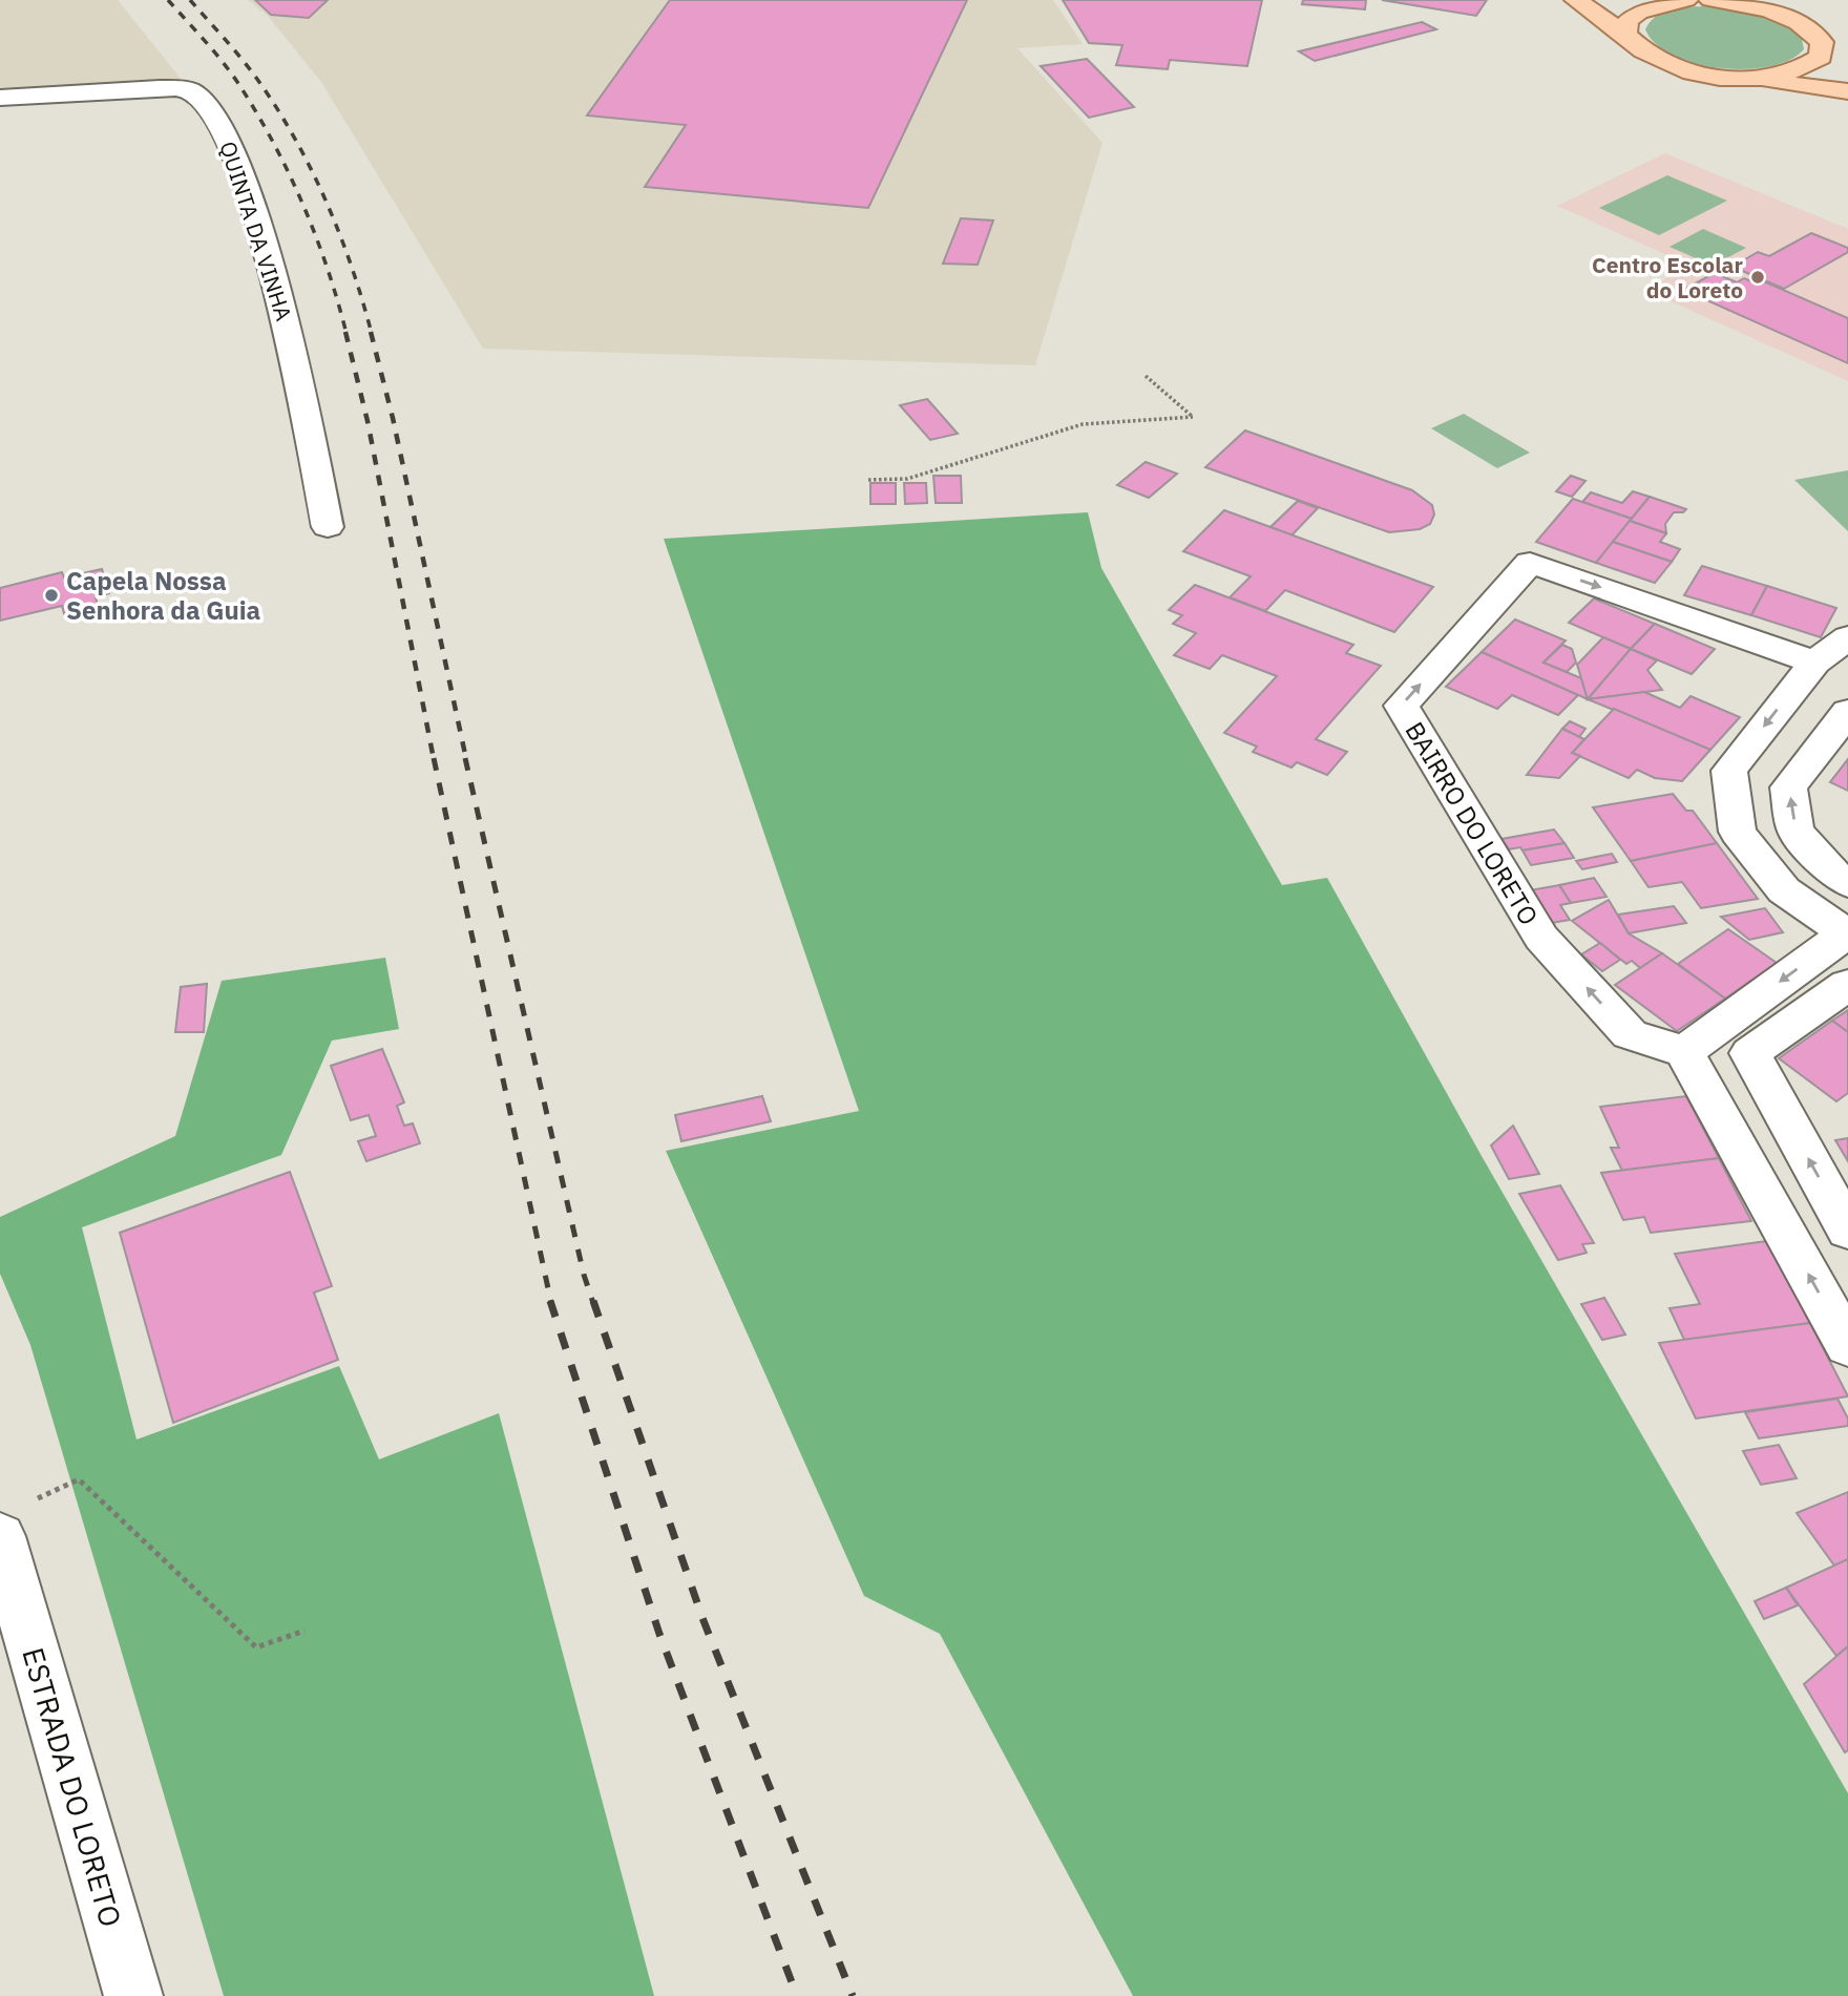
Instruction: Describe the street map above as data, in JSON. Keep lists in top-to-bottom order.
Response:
{
  "streets": {
    "street": ["QUINTA DA VINHA", "BAIRRO DO LORETO", "ESTRADA DO LORETO"]
  },
  "places": ["Centro Escolar do Loreto", "Capela Nossa Senhora da Guia"]
}
